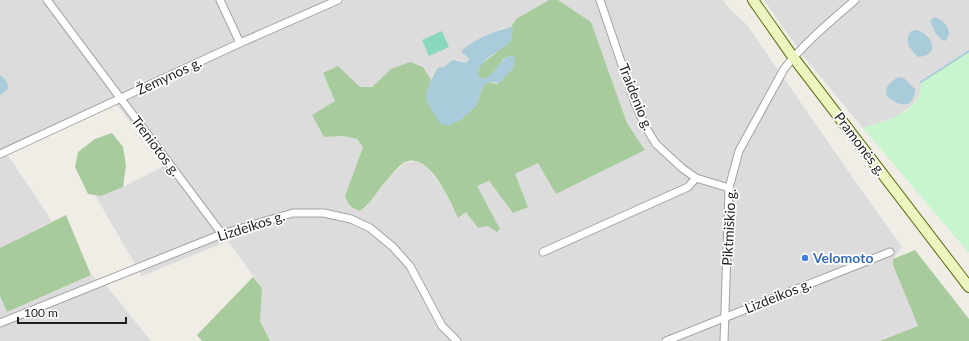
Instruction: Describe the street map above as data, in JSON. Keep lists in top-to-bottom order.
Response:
{
  "streets": {
    "main road": ["Pramonės g."],
    "street": [
      "Žemynos g.",
      "Traidenio g.",
      "Treniotos g.",
      "Lizdeikos g.",
      "Piktmiškio g."
    ]
  },
  "crossings": [
    ["Žemynos g.", "Treniotos g."],
    ["Traidenio g.", "Piktmiškio g."],
    ["Pramonės g.", "Piktmiškio g."],
    ["Treniotos g.", "Lizdeikos g."],
    ["Lizdeikos g.", "Piktmiškio g."]
  ],
  "places": ["Velomoto"],
  "scale_bar": "100 m"
}
